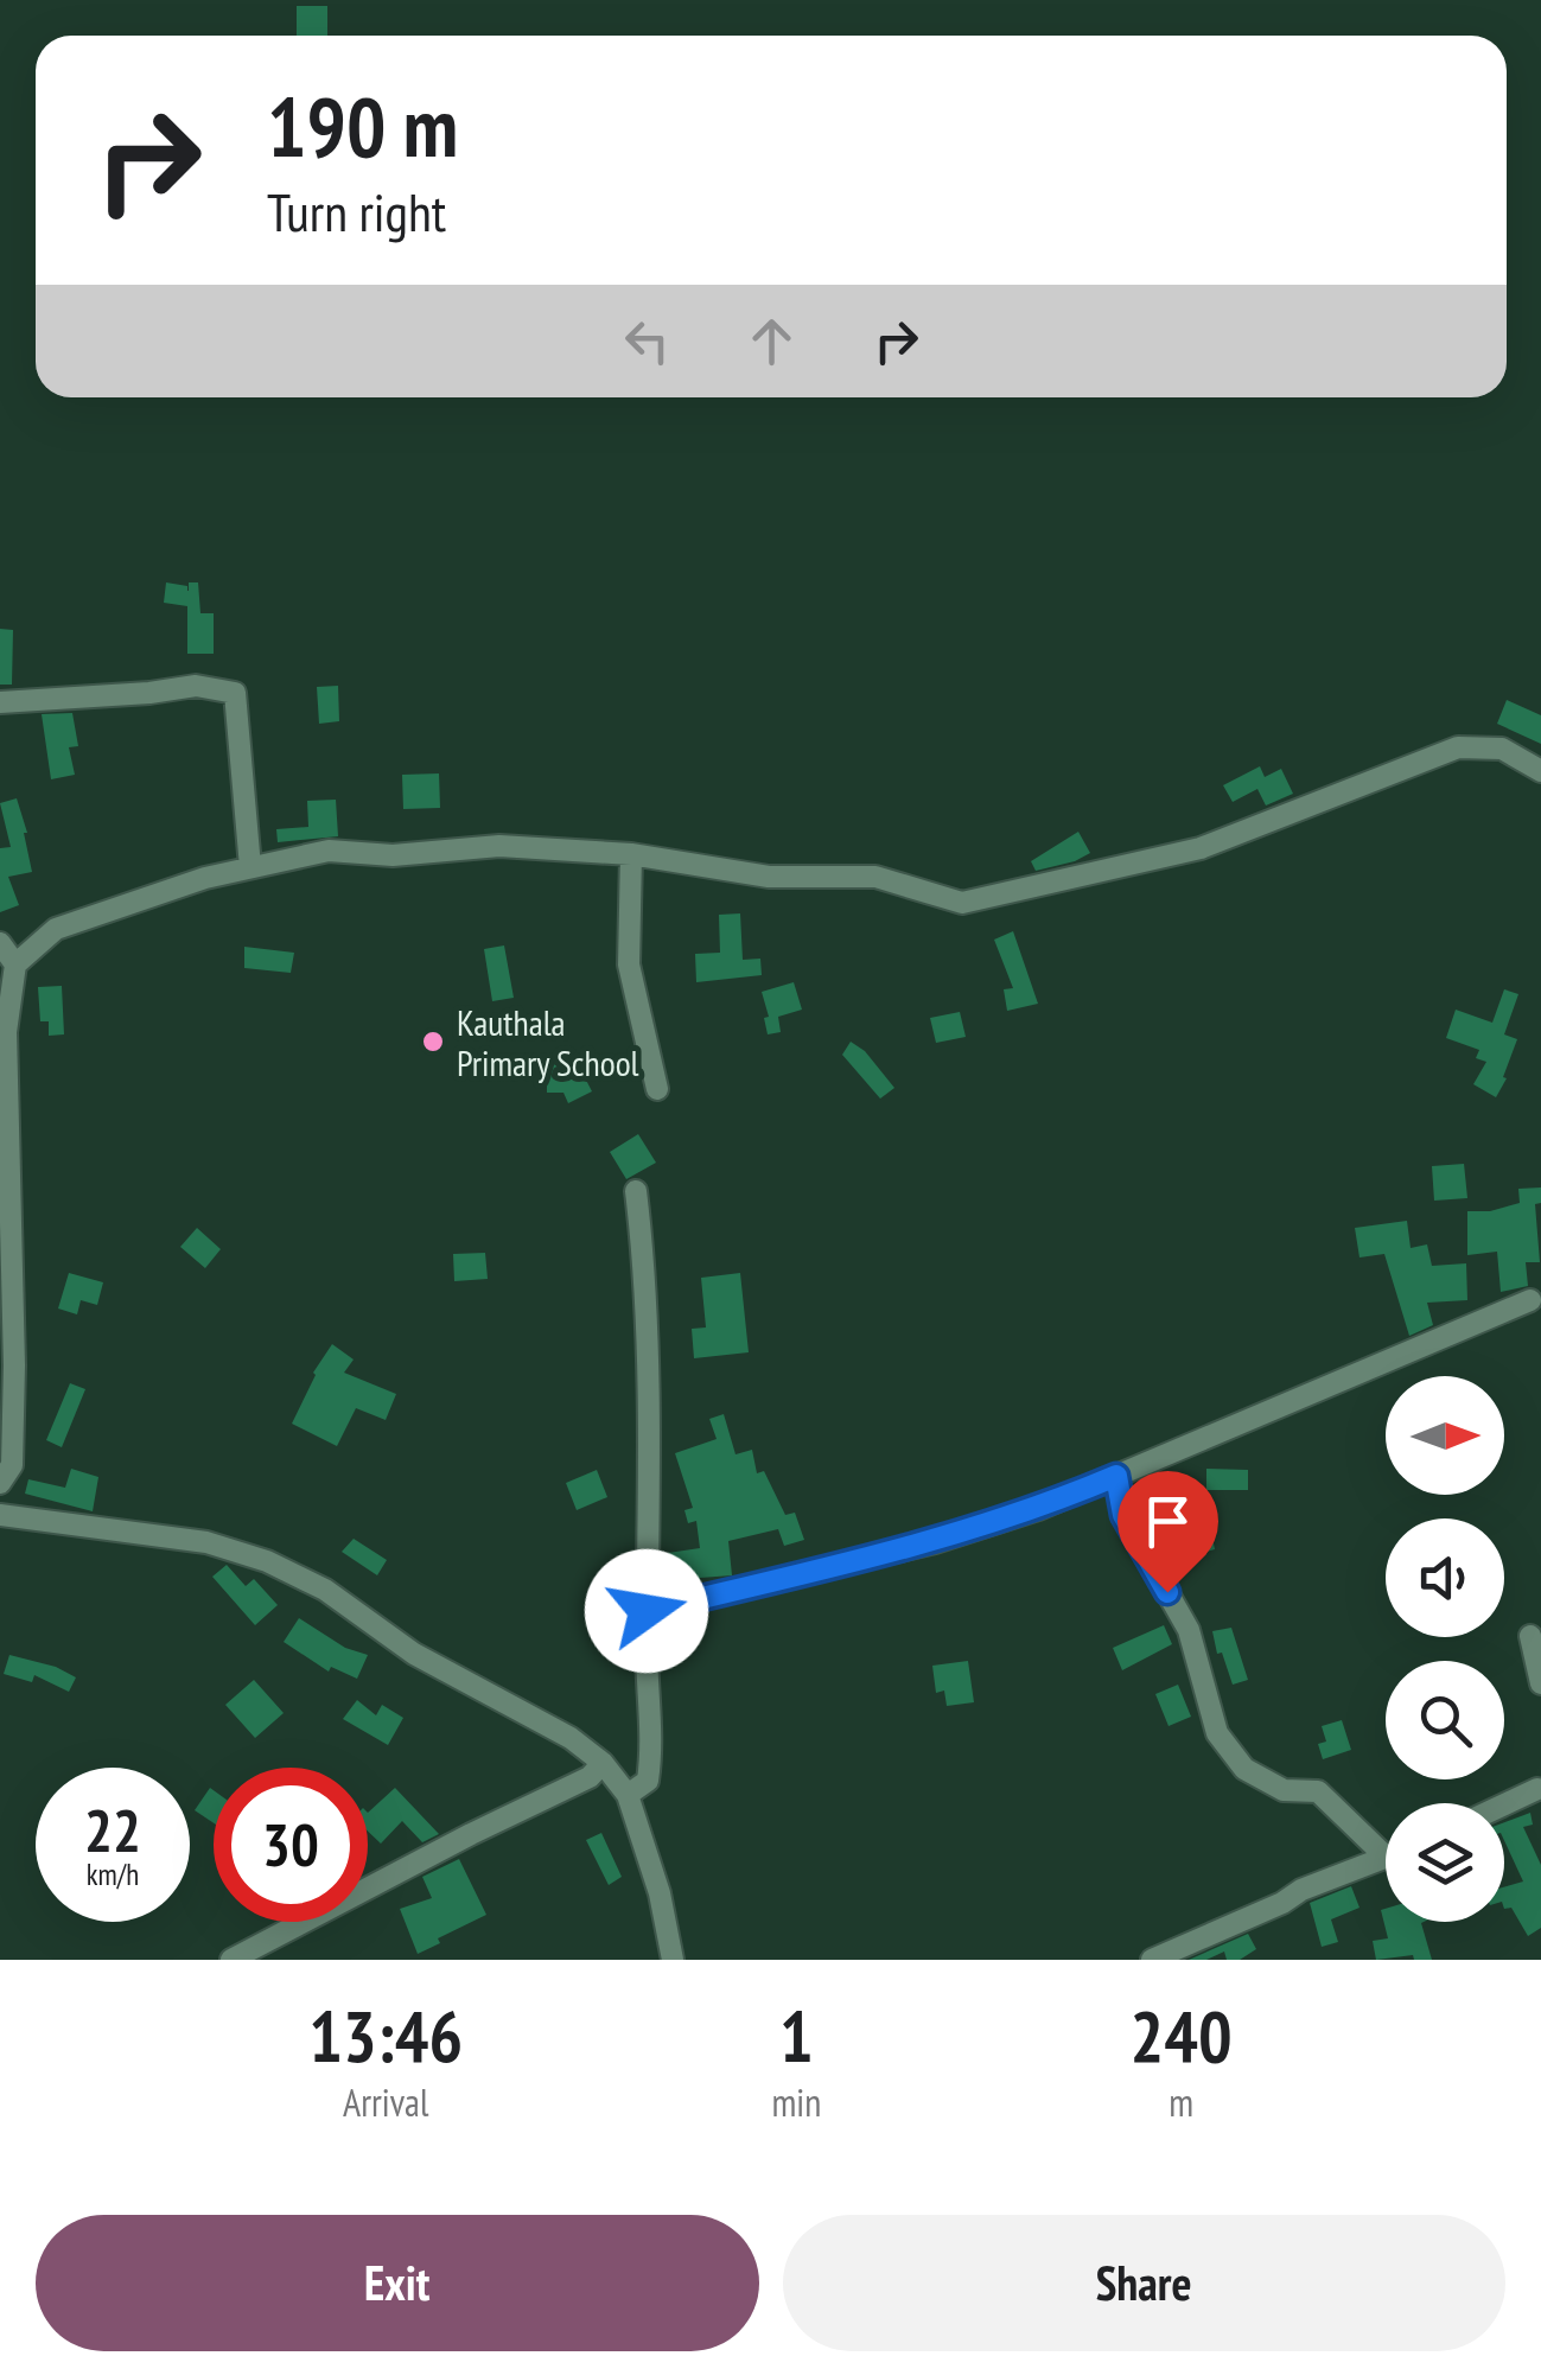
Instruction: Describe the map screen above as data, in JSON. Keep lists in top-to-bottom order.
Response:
{
  "places": ["Kauthala Primary School"],
  "north": "right",
  "page": {
    "turn": ["190 m", "Turn right"],
    "speed": "22 km/h",
    "limit": "30",
    "eta": [
      "13:46",
      "Arrival",
      "1",
      "min",
      "240",
      "m"
    ],
    "buttons": ["Exit", "Share"]
  }
}
